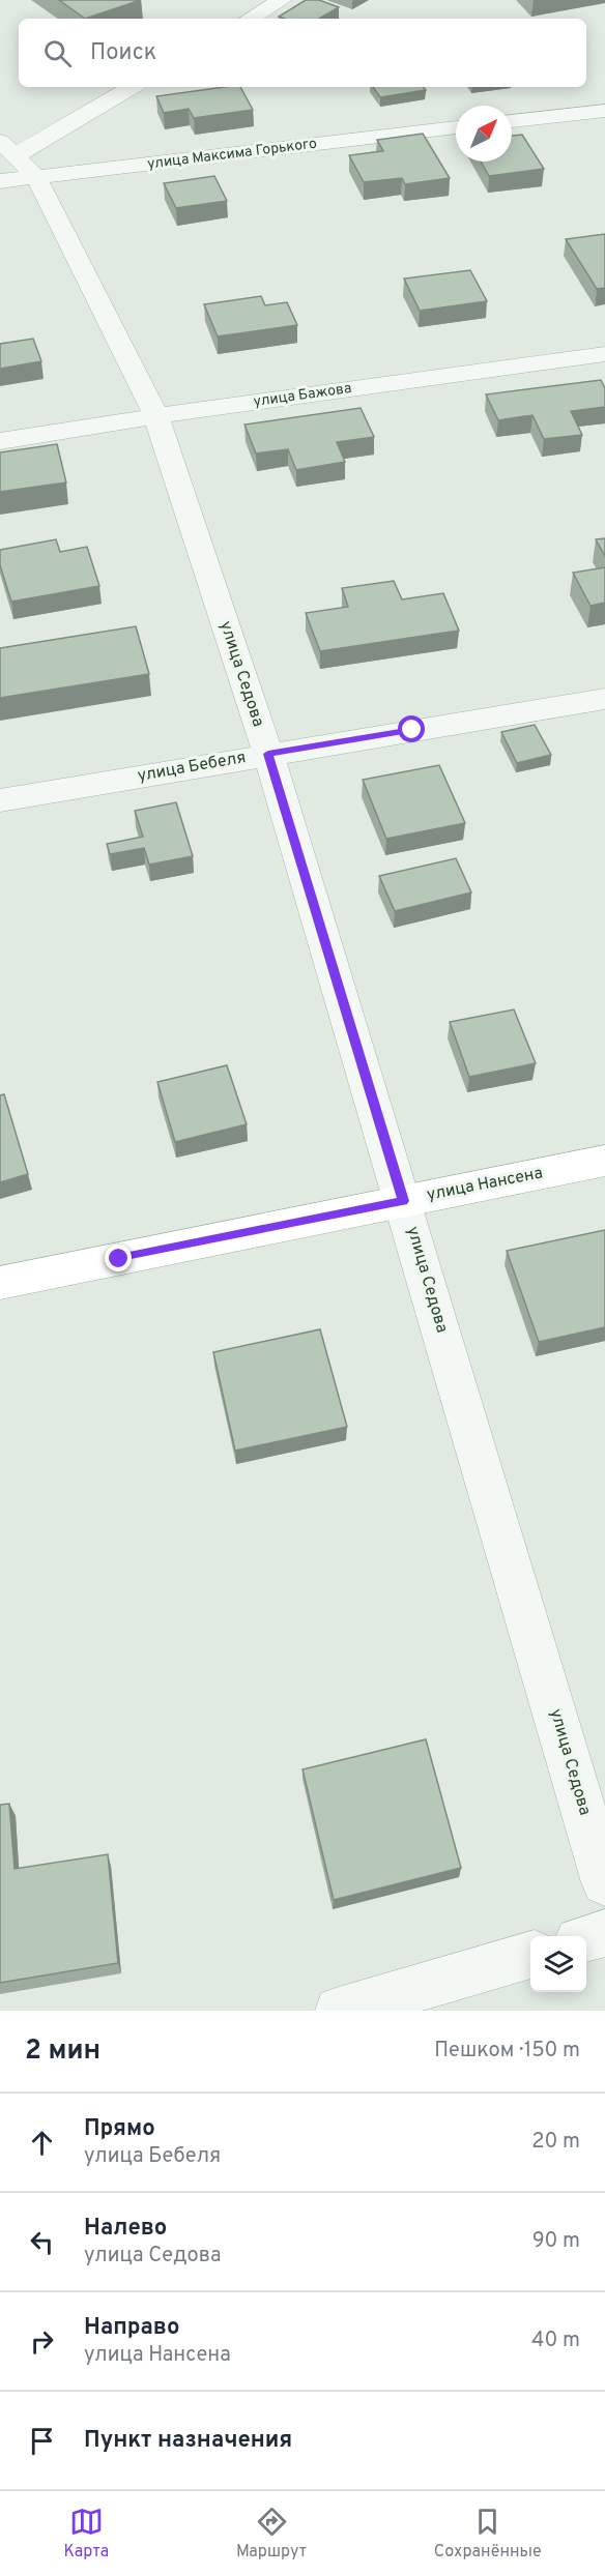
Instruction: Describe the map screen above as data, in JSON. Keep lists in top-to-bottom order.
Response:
{
  "streets": {
    "main road": ["улица Нансена"],
    "street": [
      "улица Максима Горького",
      "улица Бажова",
      "улица Седова",
      "улица Бебеля"
    ]
  },
  "crossings": [
    ["улица Максима Горького", "улица Седова"],
    ["улица Бажова", "улица Седова"],
    ["улица Седова", "улица Бебеля"],
    ["улица Седова", "улица Нансена"]
  ],
  "north": "top right",
  "page": {
    "search": "Поиск",
    "heading": ["2 мин", "Пешком · 150 m"],
    "list": [
      ["Прямо", "улица Бебеля", "20 m"],
      ["Налево", "улица Седова", "90 m"],
      ["Направо", "улица Нансена", "40 m"],
      "Пункт назначения"
    ],
    "nav": ["Карта", "Маршрут", "Сохранённые"]
  }
}
